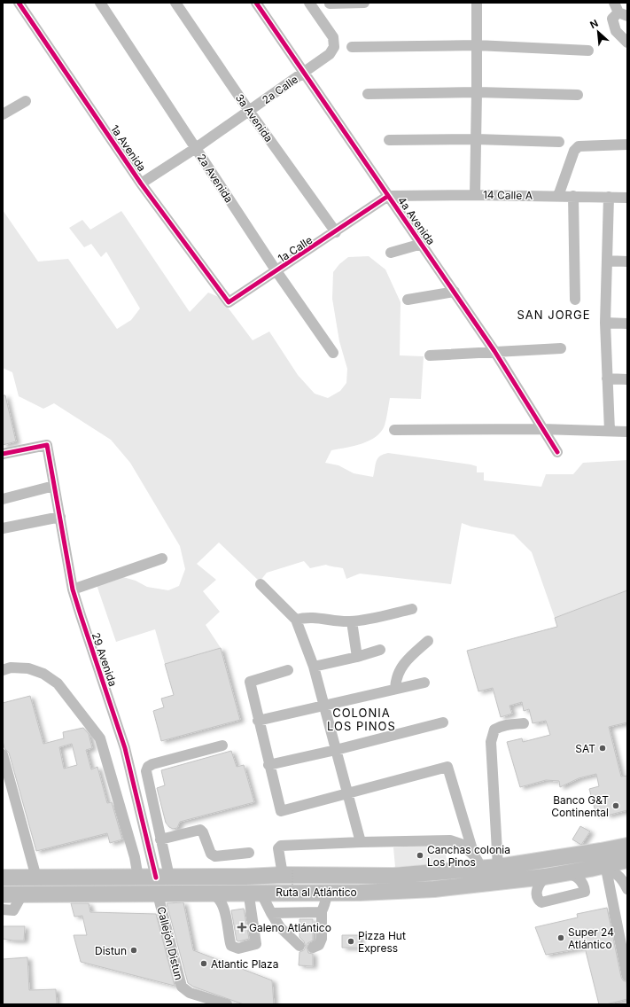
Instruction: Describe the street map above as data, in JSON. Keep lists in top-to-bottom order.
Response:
{
  "streets": {
    "highway": ["Ruta al Atlántico"],
    "street": [
      "2a Calle",
      "3a Avenida",
      "1a Avenida",
      "2a Avenida",
      "14 Calle A",
      "4a Avenida",
      "1a Calle",
      "29 Avenida",
      "Callejón Distun"
    ]
  },
  "crossings": [
    ["2a Calle", "3a Avenida"],
    ["2a Calle", "1a Avenida"],
    ["2a Calle", "2a Avenida"],
    ["2a Calle", "4a Avenida"],
    ["3a Avenida", "1a Calle"],
    ["1a Avenida", "1a Calle"],
    ["2a Avenida", "1a Calle"],
    ["14 Calle A", "4a Avenida"],
    ["14 Calle A", "1a Calle"],
    ["4a Avenida", "1a Calle"],
    ["29 Avenida", "Ruta al Atlántico"],
    ["Ruta al Atlántico", "Callejón Distun"]
  ],
  "districts": ["SAN JORGE", "COLONIA LOS PINOS"],
  "places": {
    "other": [
      "SAT",
      "Banco G&T Continental",
      "Canchas colonia Los Pinos",
      "Super 24 Atlántico",
      "Pizza Hut Express",
      "Distun",
      "Atlantic Plaza"
    ],
    "health": ["Galeno Atlántico"]
  },
  "north": "top left"
}
